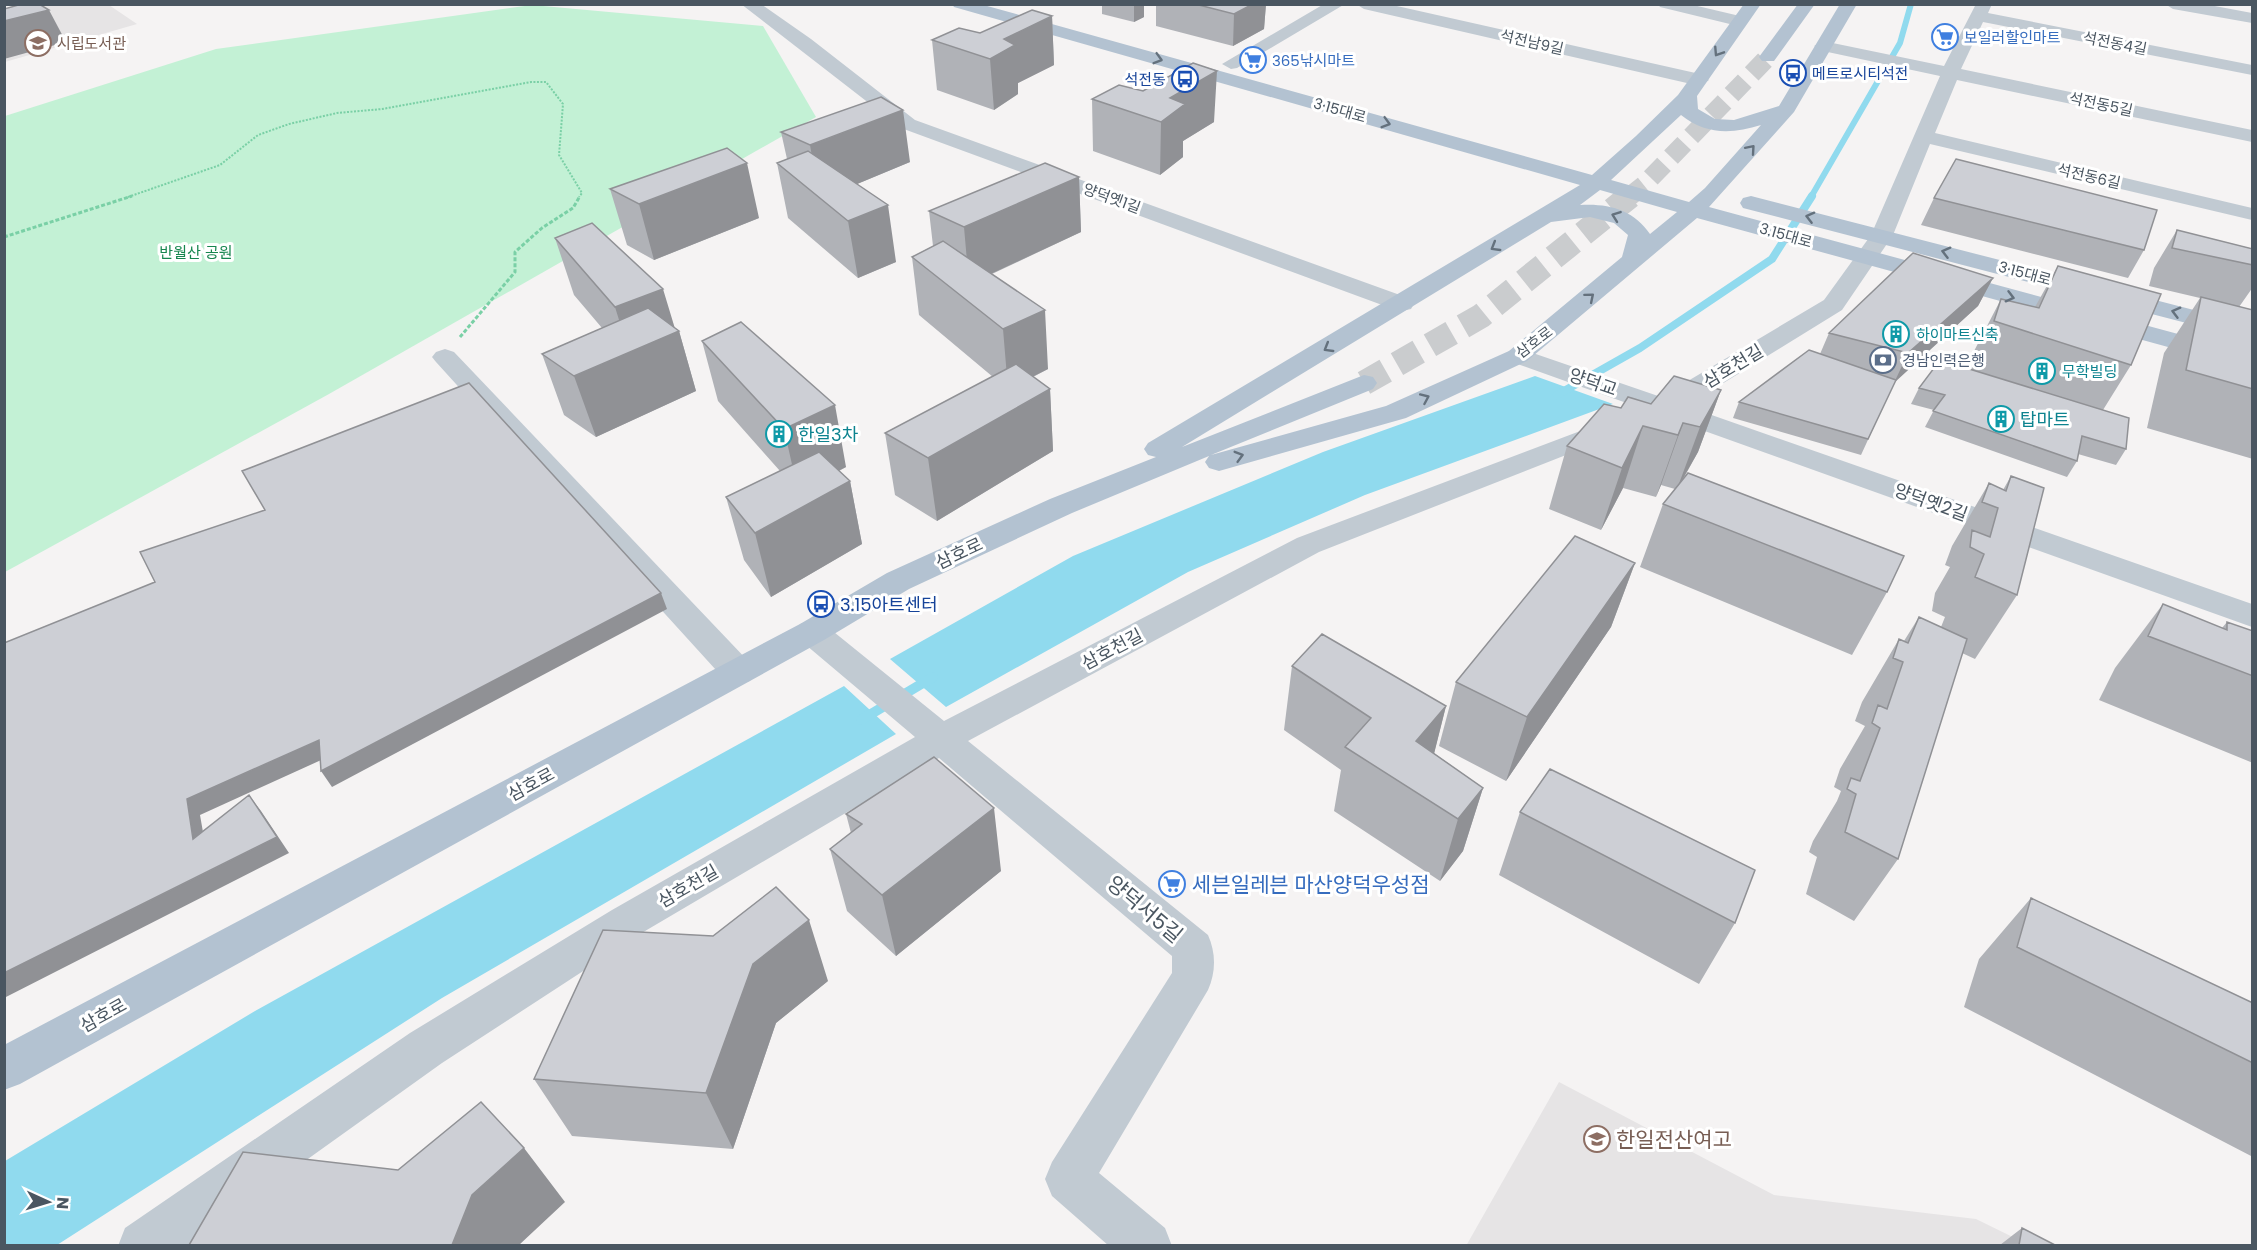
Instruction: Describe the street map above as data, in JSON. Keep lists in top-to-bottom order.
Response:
{
  "streets": {
    "main road": ["3·15대로", "3.15대로", "삼호로"],
    "street": [
      "석전남9길",
      "석전동4길",
      "석전동5길",
      "석전동6길",
      "양덕옛1길",
      "삼호천길",
      "양덕교",
      "양덕옛2길",
      "양덕서5길"
    ]
  },
  "crossings": [
    ["석전동4길", "삼호천길"],
    ["석전동5길", "삼호로"],
    ["석전동5길", "삼호천길"],
    ["3·15대로", "3.15대로"],
    ["3·15대로", "삼호로"],
    ["3·15대로", "삼호천길"],
    ["석전동6길", "삼호천길"],
    ["양덕옛1길", "삼호로"],
    ["3.15대로", "삼호로"],
    ["3.15대로", "삼호천길"],
    ["삼호로", "양덕교"],
    ["삼호천길", "양덕교"],
    ["삼호천길", "양덕옛2길"],
    ["삼호천길", "양덕서5길"],
    ["양덕교", "양덕옛2길"]
  ],
  "parks": ["반월산 공원"],
  "places": {
    "supermarket": ["보일러할인마트", "365낚시마트", "세븐일레븐 마산양덕우성점"],
    "school or university": ["시립도서관", "한일전산여고"],
    "bus stop": ["메트로시티석전", "석전동", "3.15아트센터"],
    "building": [
      "하이마트신축",
      "무학빌딩",
      "탑마트",
      "한일3차"
    ],
    "bank": ["경남인력은행"]
  },
  "north": "right"
}
